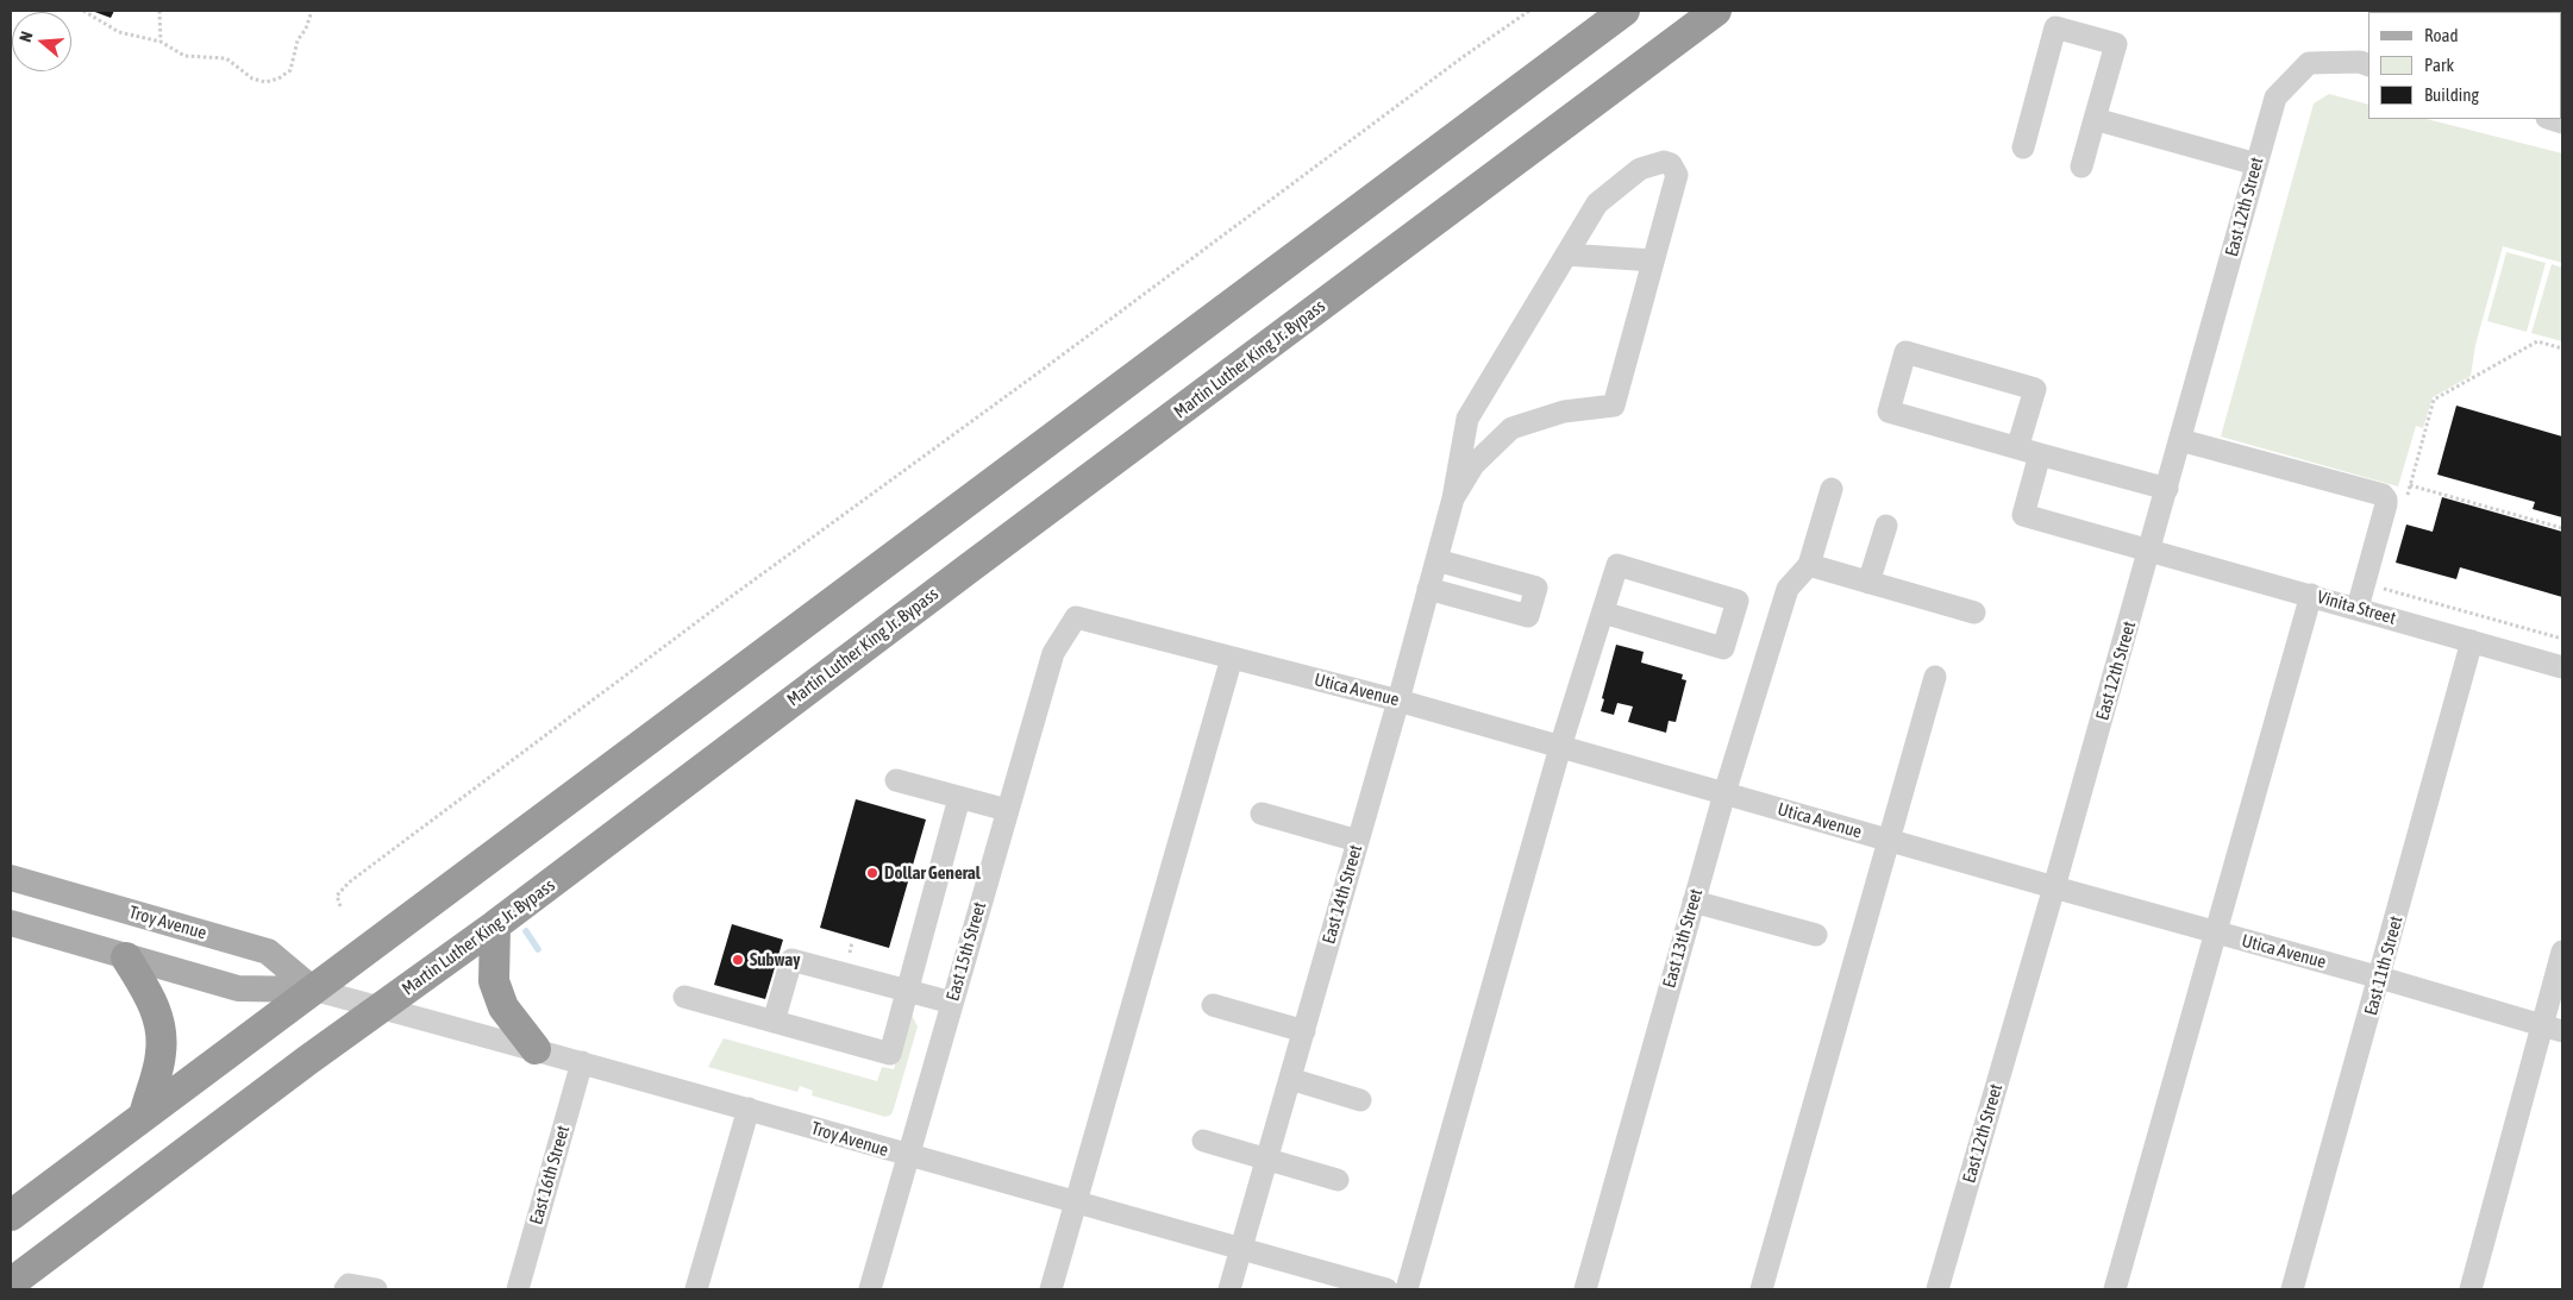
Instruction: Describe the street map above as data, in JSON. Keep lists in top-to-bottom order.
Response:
{
  "streets": {
    "highway": ["Martin Luther King Jr. Bypass"],
    "main road": ["Troy Avenue"],
    "street": [
      "East 12th Street",
      "Vinita Street",
      "Utica Avenue",
      "East 14th Street",
      "East 13th Street",
      "East 15th Street",
      "East 11th Street",
      "East 16th Street"
    ]
  },
  "crossings": [
    ["East 12th Street", "Vinita Street"],
    ["East 12th Street", "Utica Avenue"],
    ["Martin Luther King Jr. Bypass", "Troy Avenue"],
    ["Vinita Street", "East 11th Street"],
    ["Utica Avenue", "East 14th Street"],
    ["Utica Avenue", "East 13th Street"],
    ["Utica Avenue", "East 15th Street"],
    ["Utica Avenue", "East 11th Street"],
    ["East 14th Street", "Troy Avenue"],
    ["Troy Avenue", "East 15th Street"],
    ["Troy Avenue", "East 16th Street"]
  ],
  "places": ["Dollar General", "Subway"],
  "legend": ["Road", "Park", "Building"],
  "north": "left"
}
